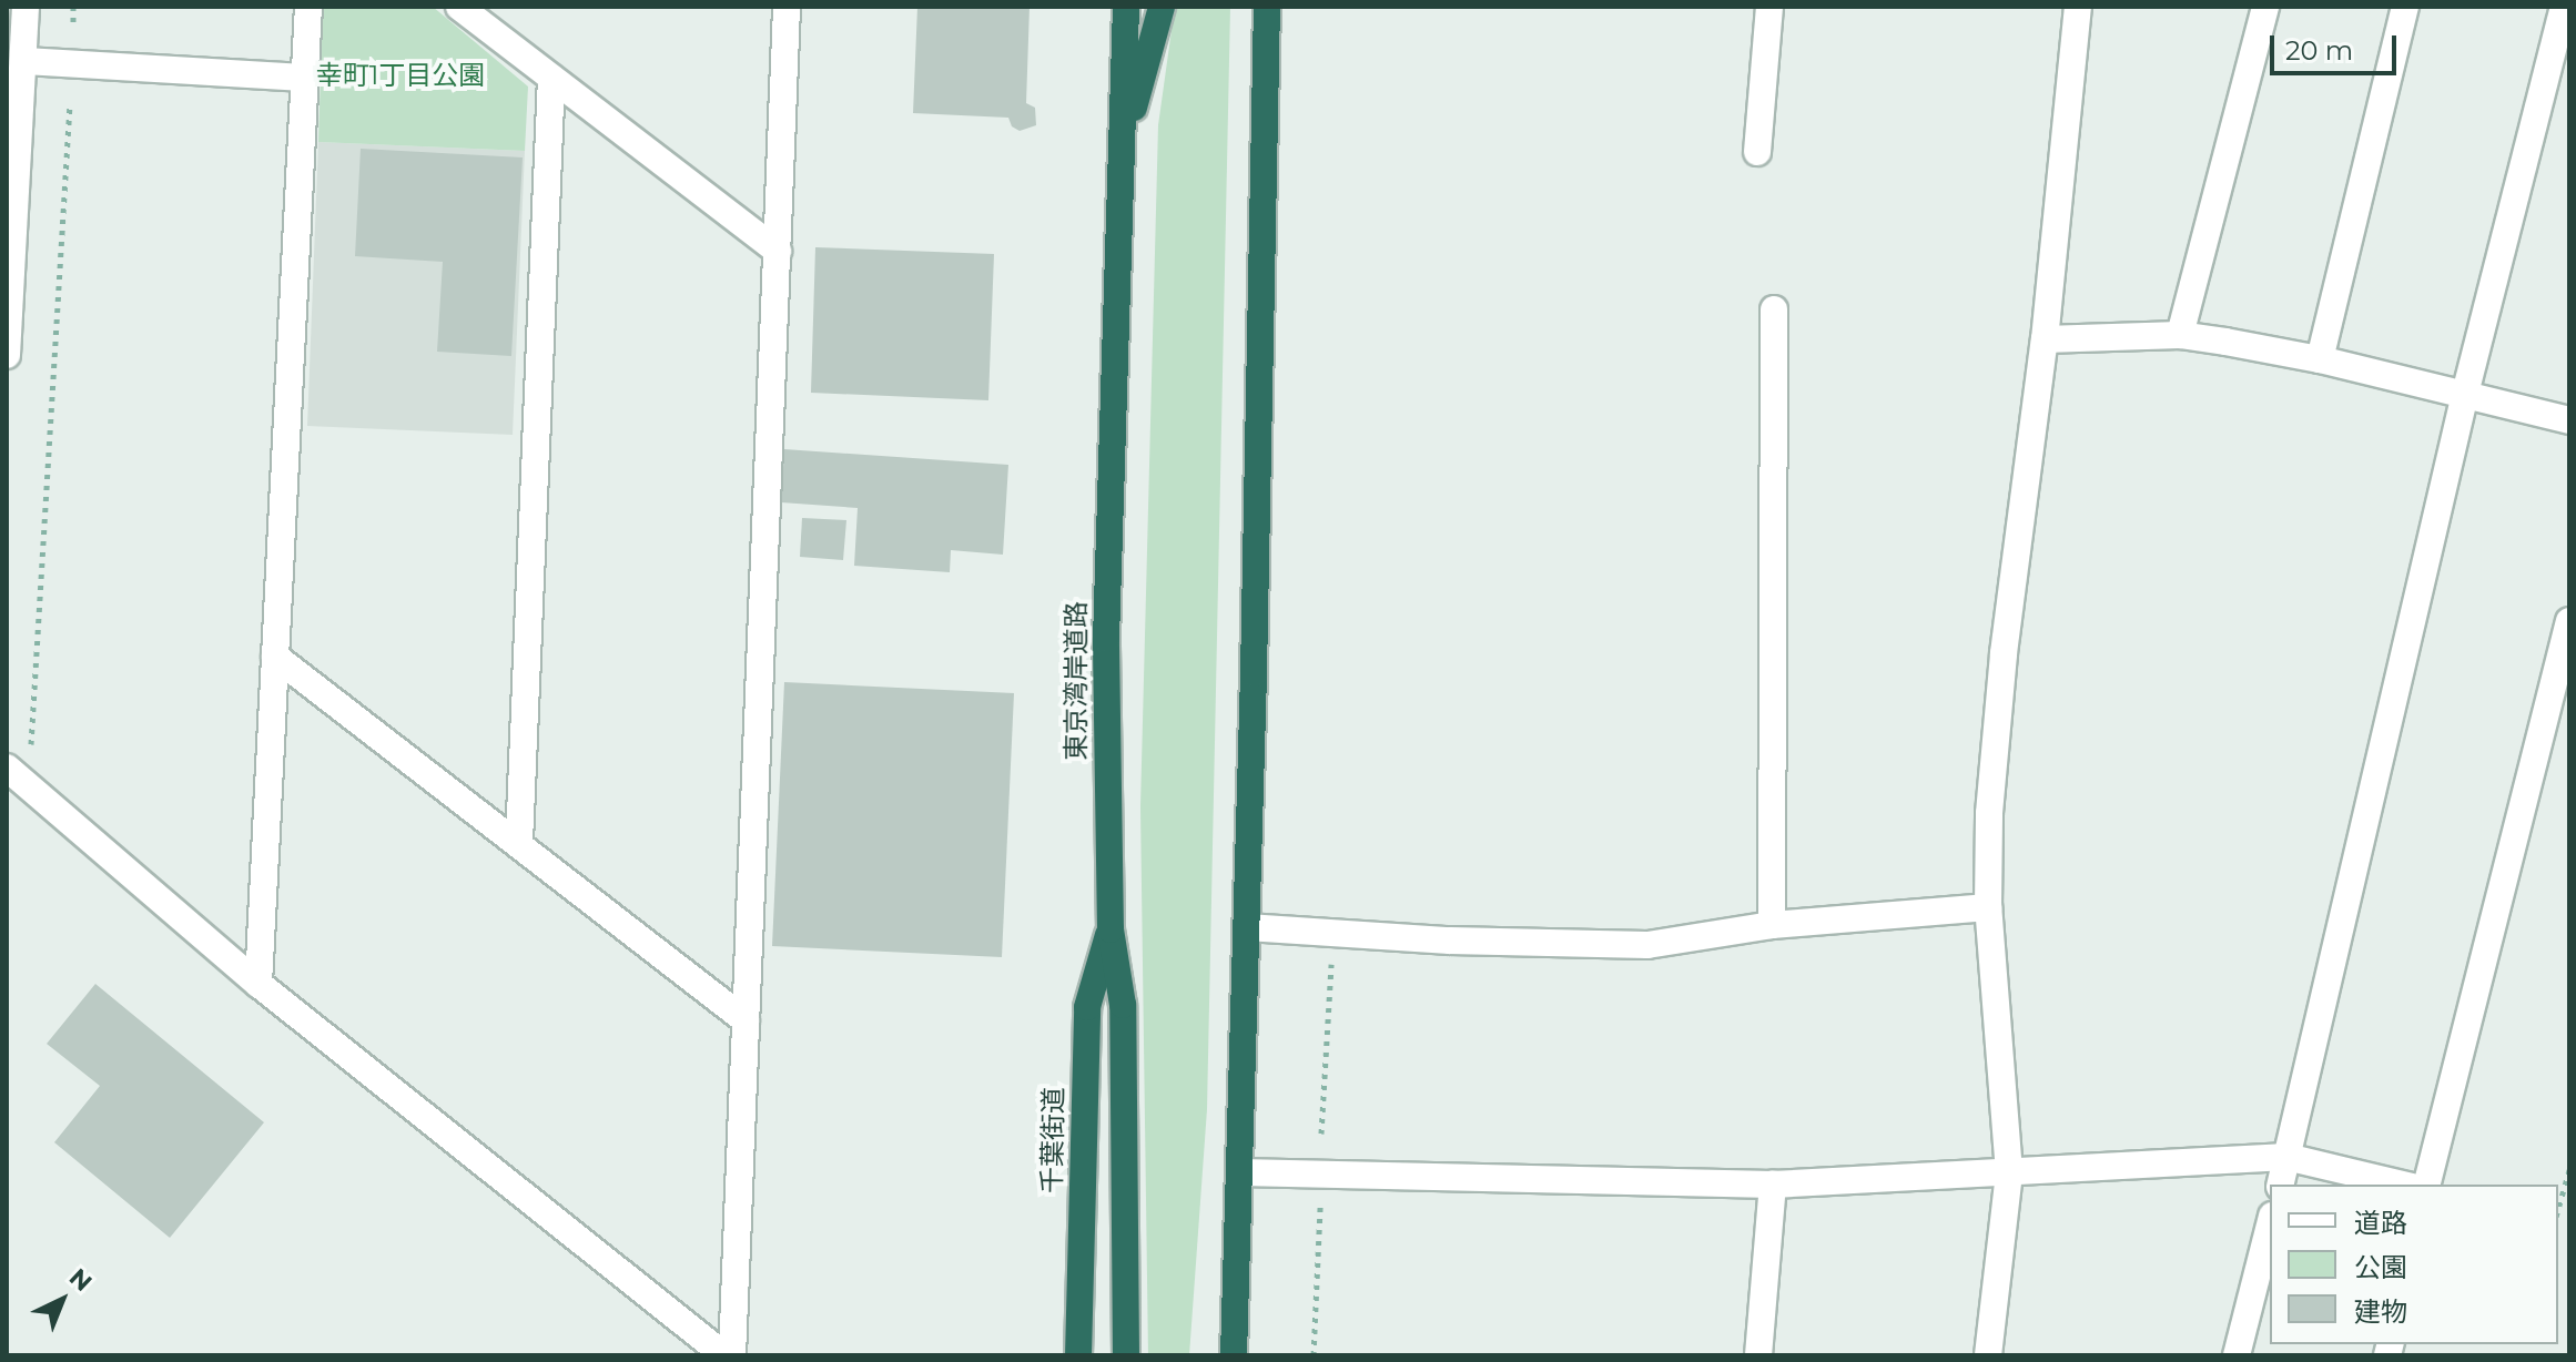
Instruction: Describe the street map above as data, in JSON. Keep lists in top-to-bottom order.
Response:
{
  "streets": {
    "highway": ["東京湾岸道路", "千葉街道"]
  },
  "crossings": [
    ["東京湾岸道路", "千葉街道"]
  ],
  "parks": ["幸町1丁目公園"],
  "legend": ["道路", "公園", "建物"],
  "scale_bar": "20 m",
  "north": "top right"
}
